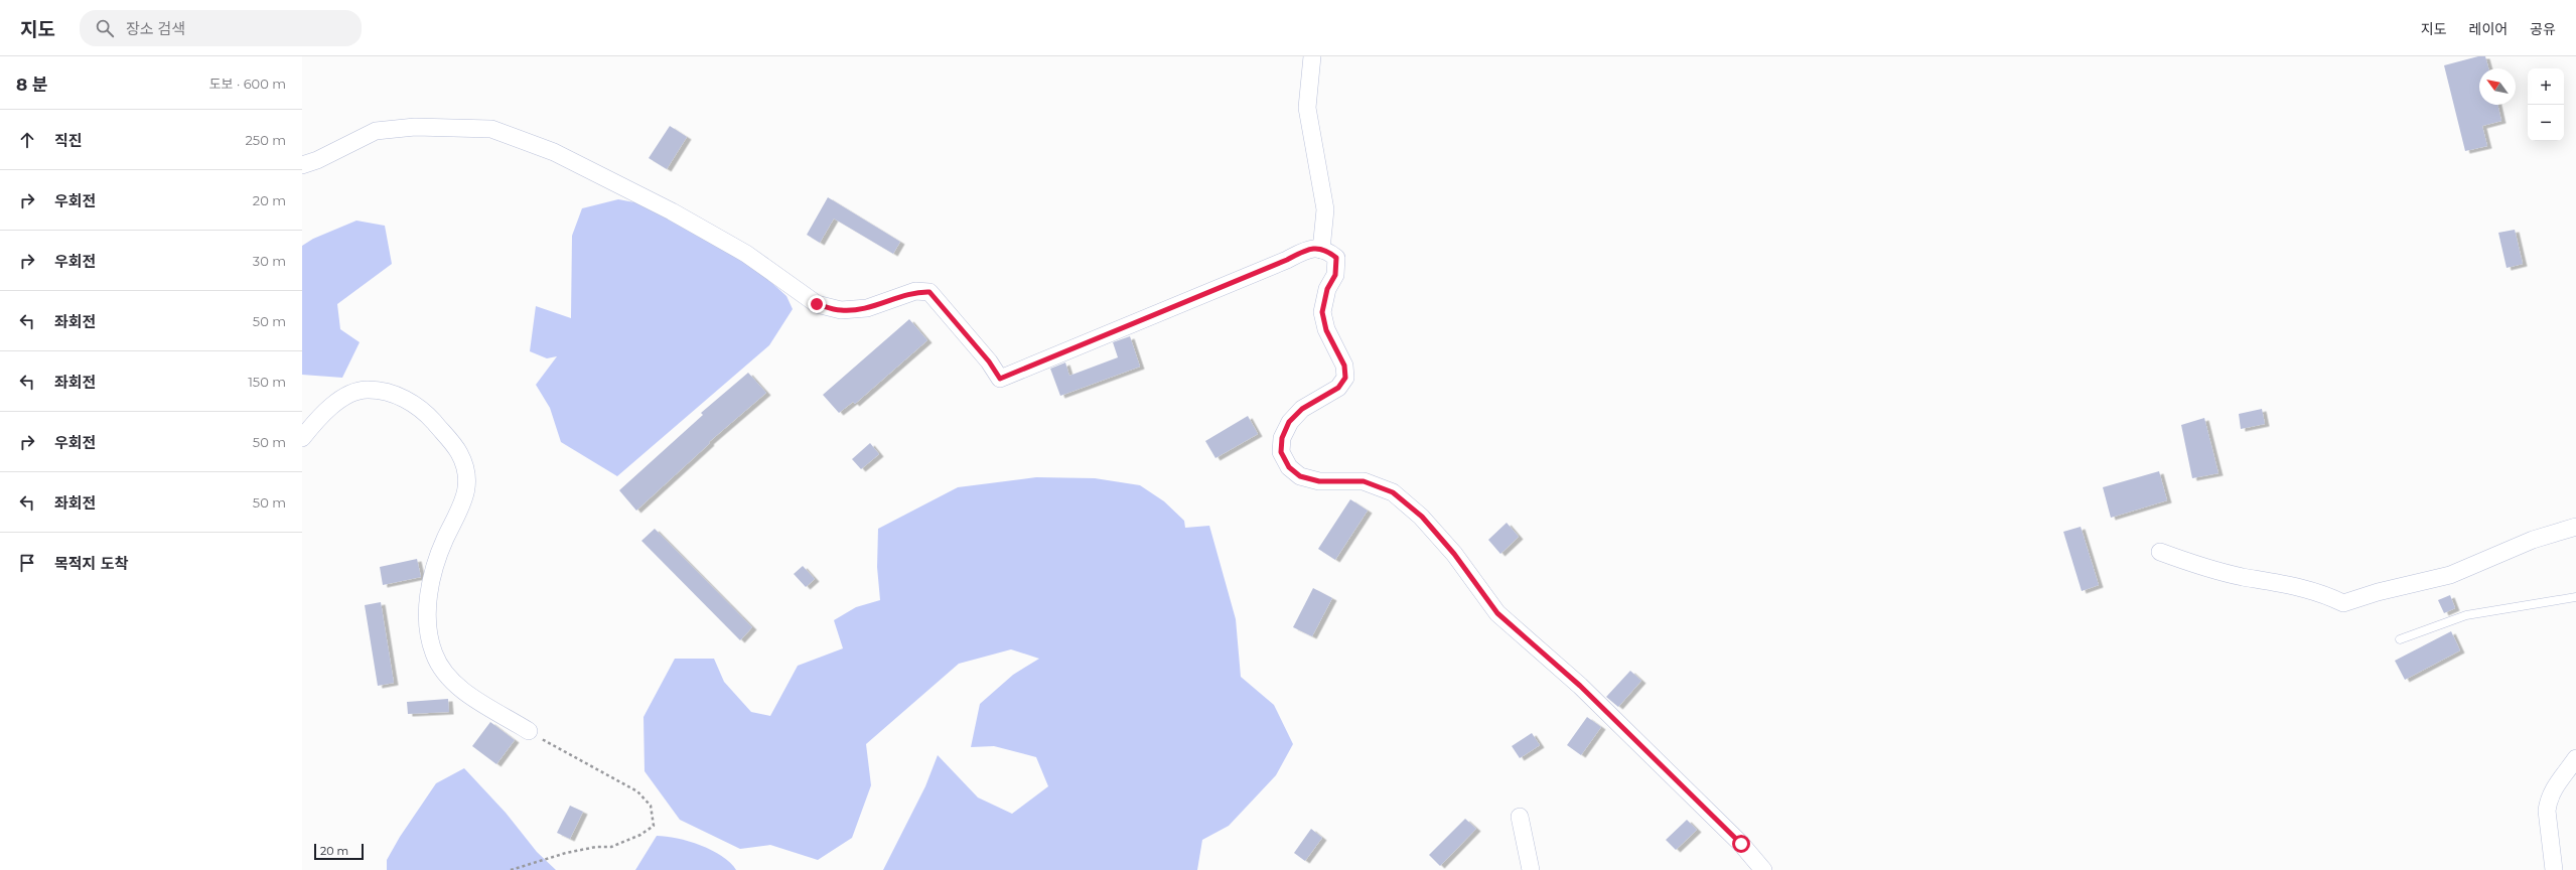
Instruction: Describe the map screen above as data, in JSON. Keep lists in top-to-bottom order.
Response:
{
  "scale_bar": "20 m",
  "north": "top left",
  "page": {
    "header": "지도",
    "search": "장소 검색",
    "nav": ["지도", "레이어", "공유"],
    "heading": ["8 분", "도보 · 600 m"],
    "map_buttons": ["+", "−"],
    "list": [
      ["직진", "250 m"],
      ["우회전", "20 m"],
      ["우회전", "30 m"],
      ["좌회전", "50 m"],
      ["좌회전", "150 m"],
      ["우회전", "50 m"],
      ["좌회전", "50 m"],
      "목적지 도착"
    ],
    "scale": "20 m"
  }
}
